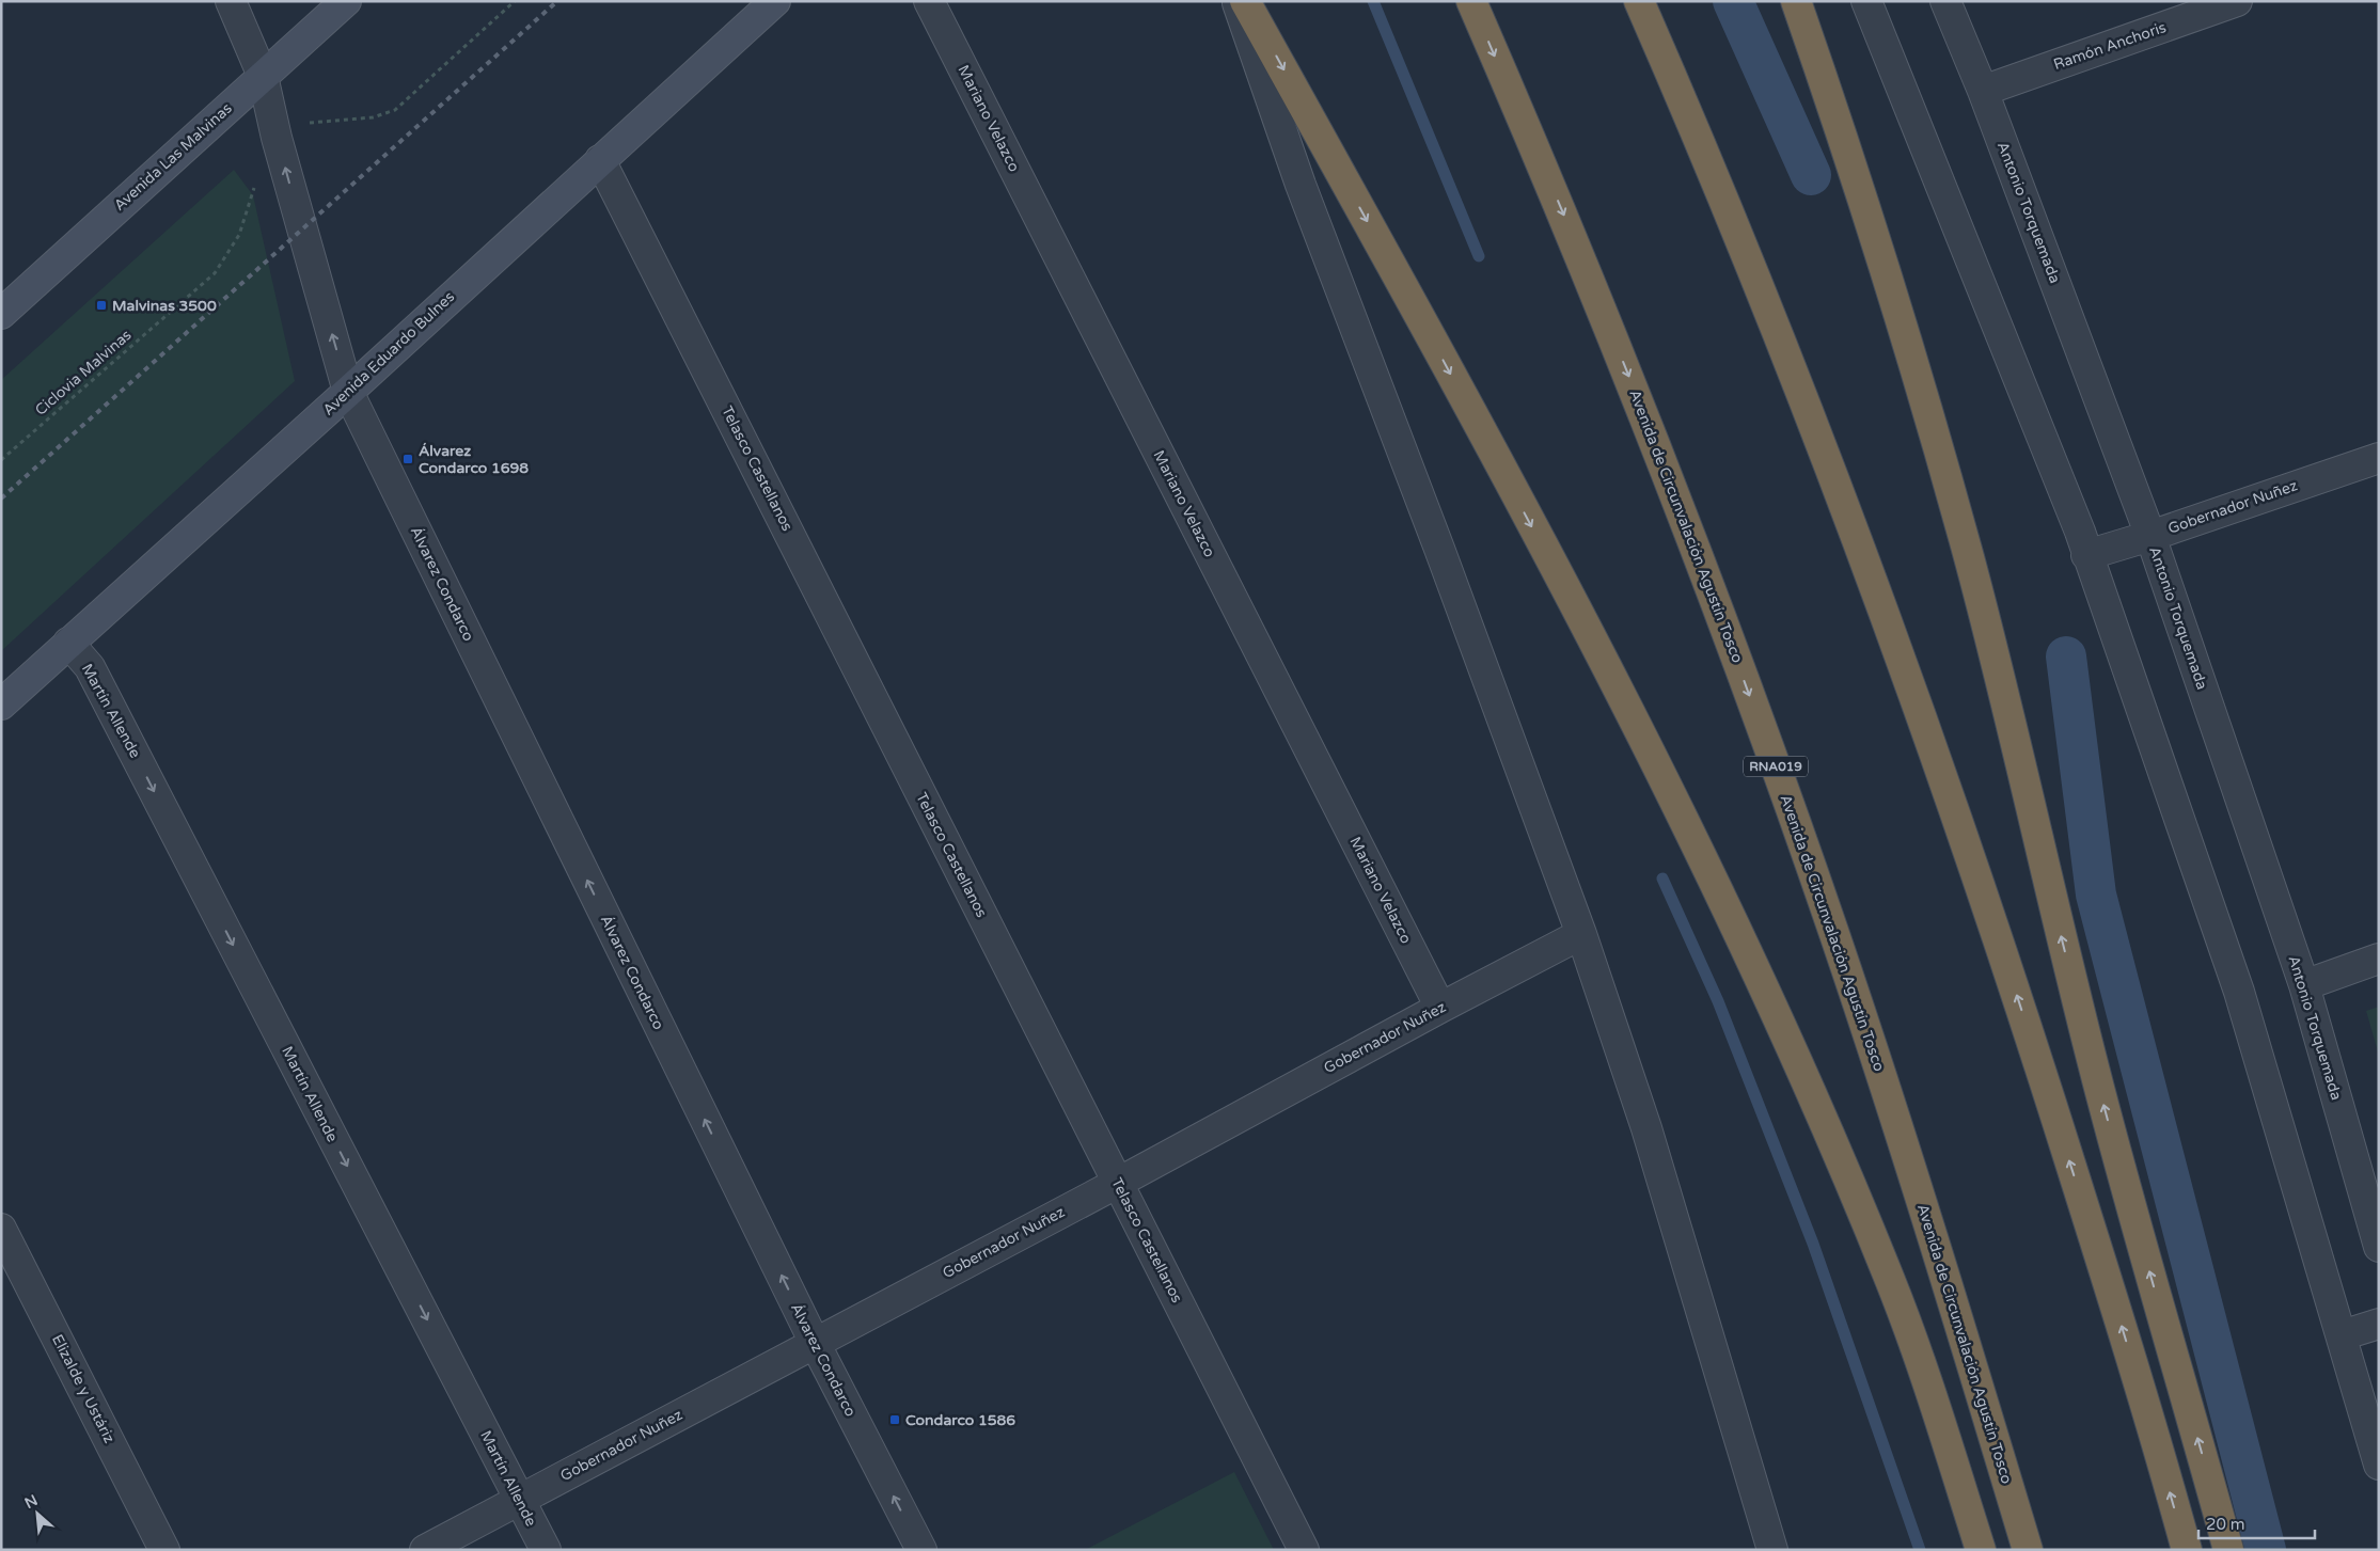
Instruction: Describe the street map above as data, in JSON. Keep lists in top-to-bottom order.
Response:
{
  "streets": {
    "highway": ["Avenida de Circunvalación Agustín Tosco", "RNA019"],
    "main road": ["Avenida Las Malvinas", "Avenida Eduardo Bulnes"],
    "street": [
      "Ramón Anchoris",
      "Mariano Velazco",
      "Antonio Torquemada",
      "Telasco Castellanos",
      "Gobernador Nuñez",
      "Álvarez Condarco",
      "Martín Allende",
      "Elizalde y Ustáriz"
    ],
    "path": ["Ciclovia Malvinas"]
  },
  "crossings": [
    ["Ramón Anchoris", "Antonio Torquemada"],
    ["Mariano Velazco", "Gobernador Nuñez"],
    ["Avenida Las Malvinas", "Álvarez Condarco"],
    ["Antonio Torquemada", "Gobernador Nuñez"],
    ["Avenida Eduardo Bulnes", "Telasco Castellanos"],
    ["Avenida Eduardo Bulnes", "Álvarez Condarco"],
    ["Avenida Eduardo Bulnes", "Martín Allende"],
    ["Ciclovia Malvinas", "Álvarez Condarco"],
    ["Telasco Castellanos", "Gobernador Nuñez"],
    ["Gobernador Nuñez", "Álvarez Condarco"],
    ["Gobernador Nuñez", "Martín Allende"]
  ],
  "one_way": ["Álvarez Condarco", "Martín Allende"],
  "places": {
    "transit": ["Malvinas 3500", "Álvarez Condarco 1698", "Condarco 1586"]
  },
  "scale_bar": "20 m",
  "north": "top left"
}
